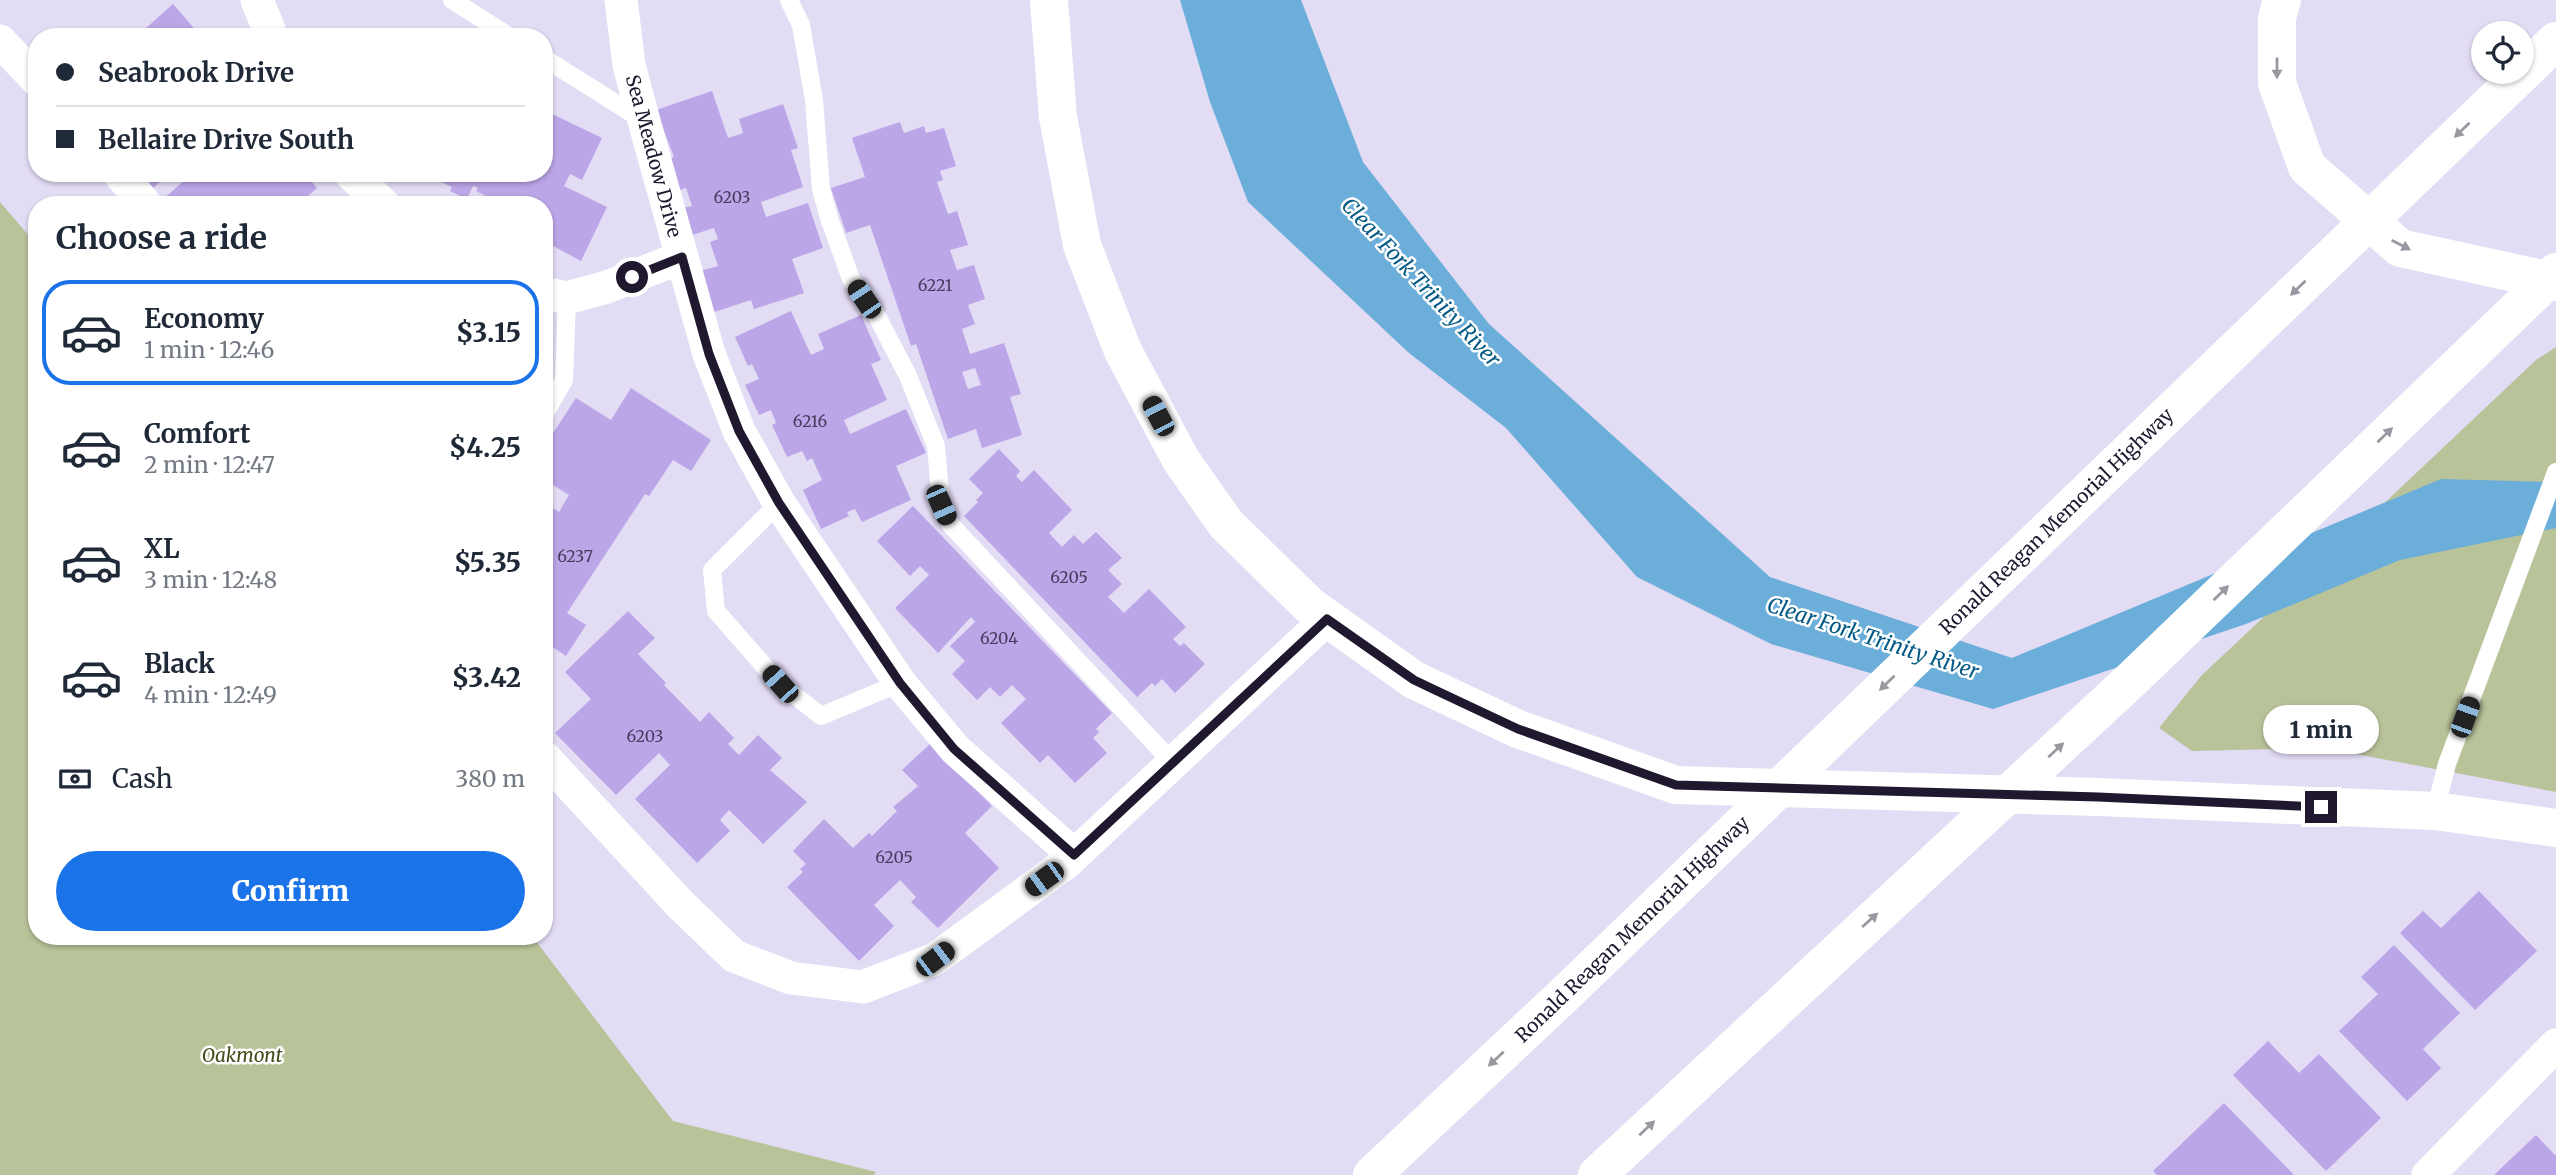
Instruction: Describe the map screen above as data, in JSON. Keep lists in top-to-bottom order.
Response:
{
  "streets": {
    "main road": ["Ronald Reagan Memorial Highway"],
    "street": ["Sea Meadow Drive"]
  },
  "water": ["Clear Fork Trinity River"],
  "parks": ["Oakmont"],
  "house_numbers": [
    "6203",
    "6221",
    "6216",
    "6237",
    "6205",
    "6204",
    "6203",
    "6205"
  ],
  "page": {
    "banner": ["Seabrook Drive", "Bellaire Drive South"],
    "heading": "Choose a ride",
    "list": [
      {
        "name": "Economy",
        "note": "1 min · 12:46",
        "value": "$3.15"
      },
      {
        "name": "Comfort",
        "note": "2 min · 12:47",
        "value": "$4.25"
      },
      {
        "name": "XL",
        "note": "3 min · 12:48",
        "value": "$5.35"
      },
      {
        "name": "Black",
        "note": "4 min · 12:49",
        "value": "$3.42"
      }
    ],
    "bubble": "1 min",
    "pay": ["Cash", "380 m"],
    "buttons": "Confirm"
  }
}
